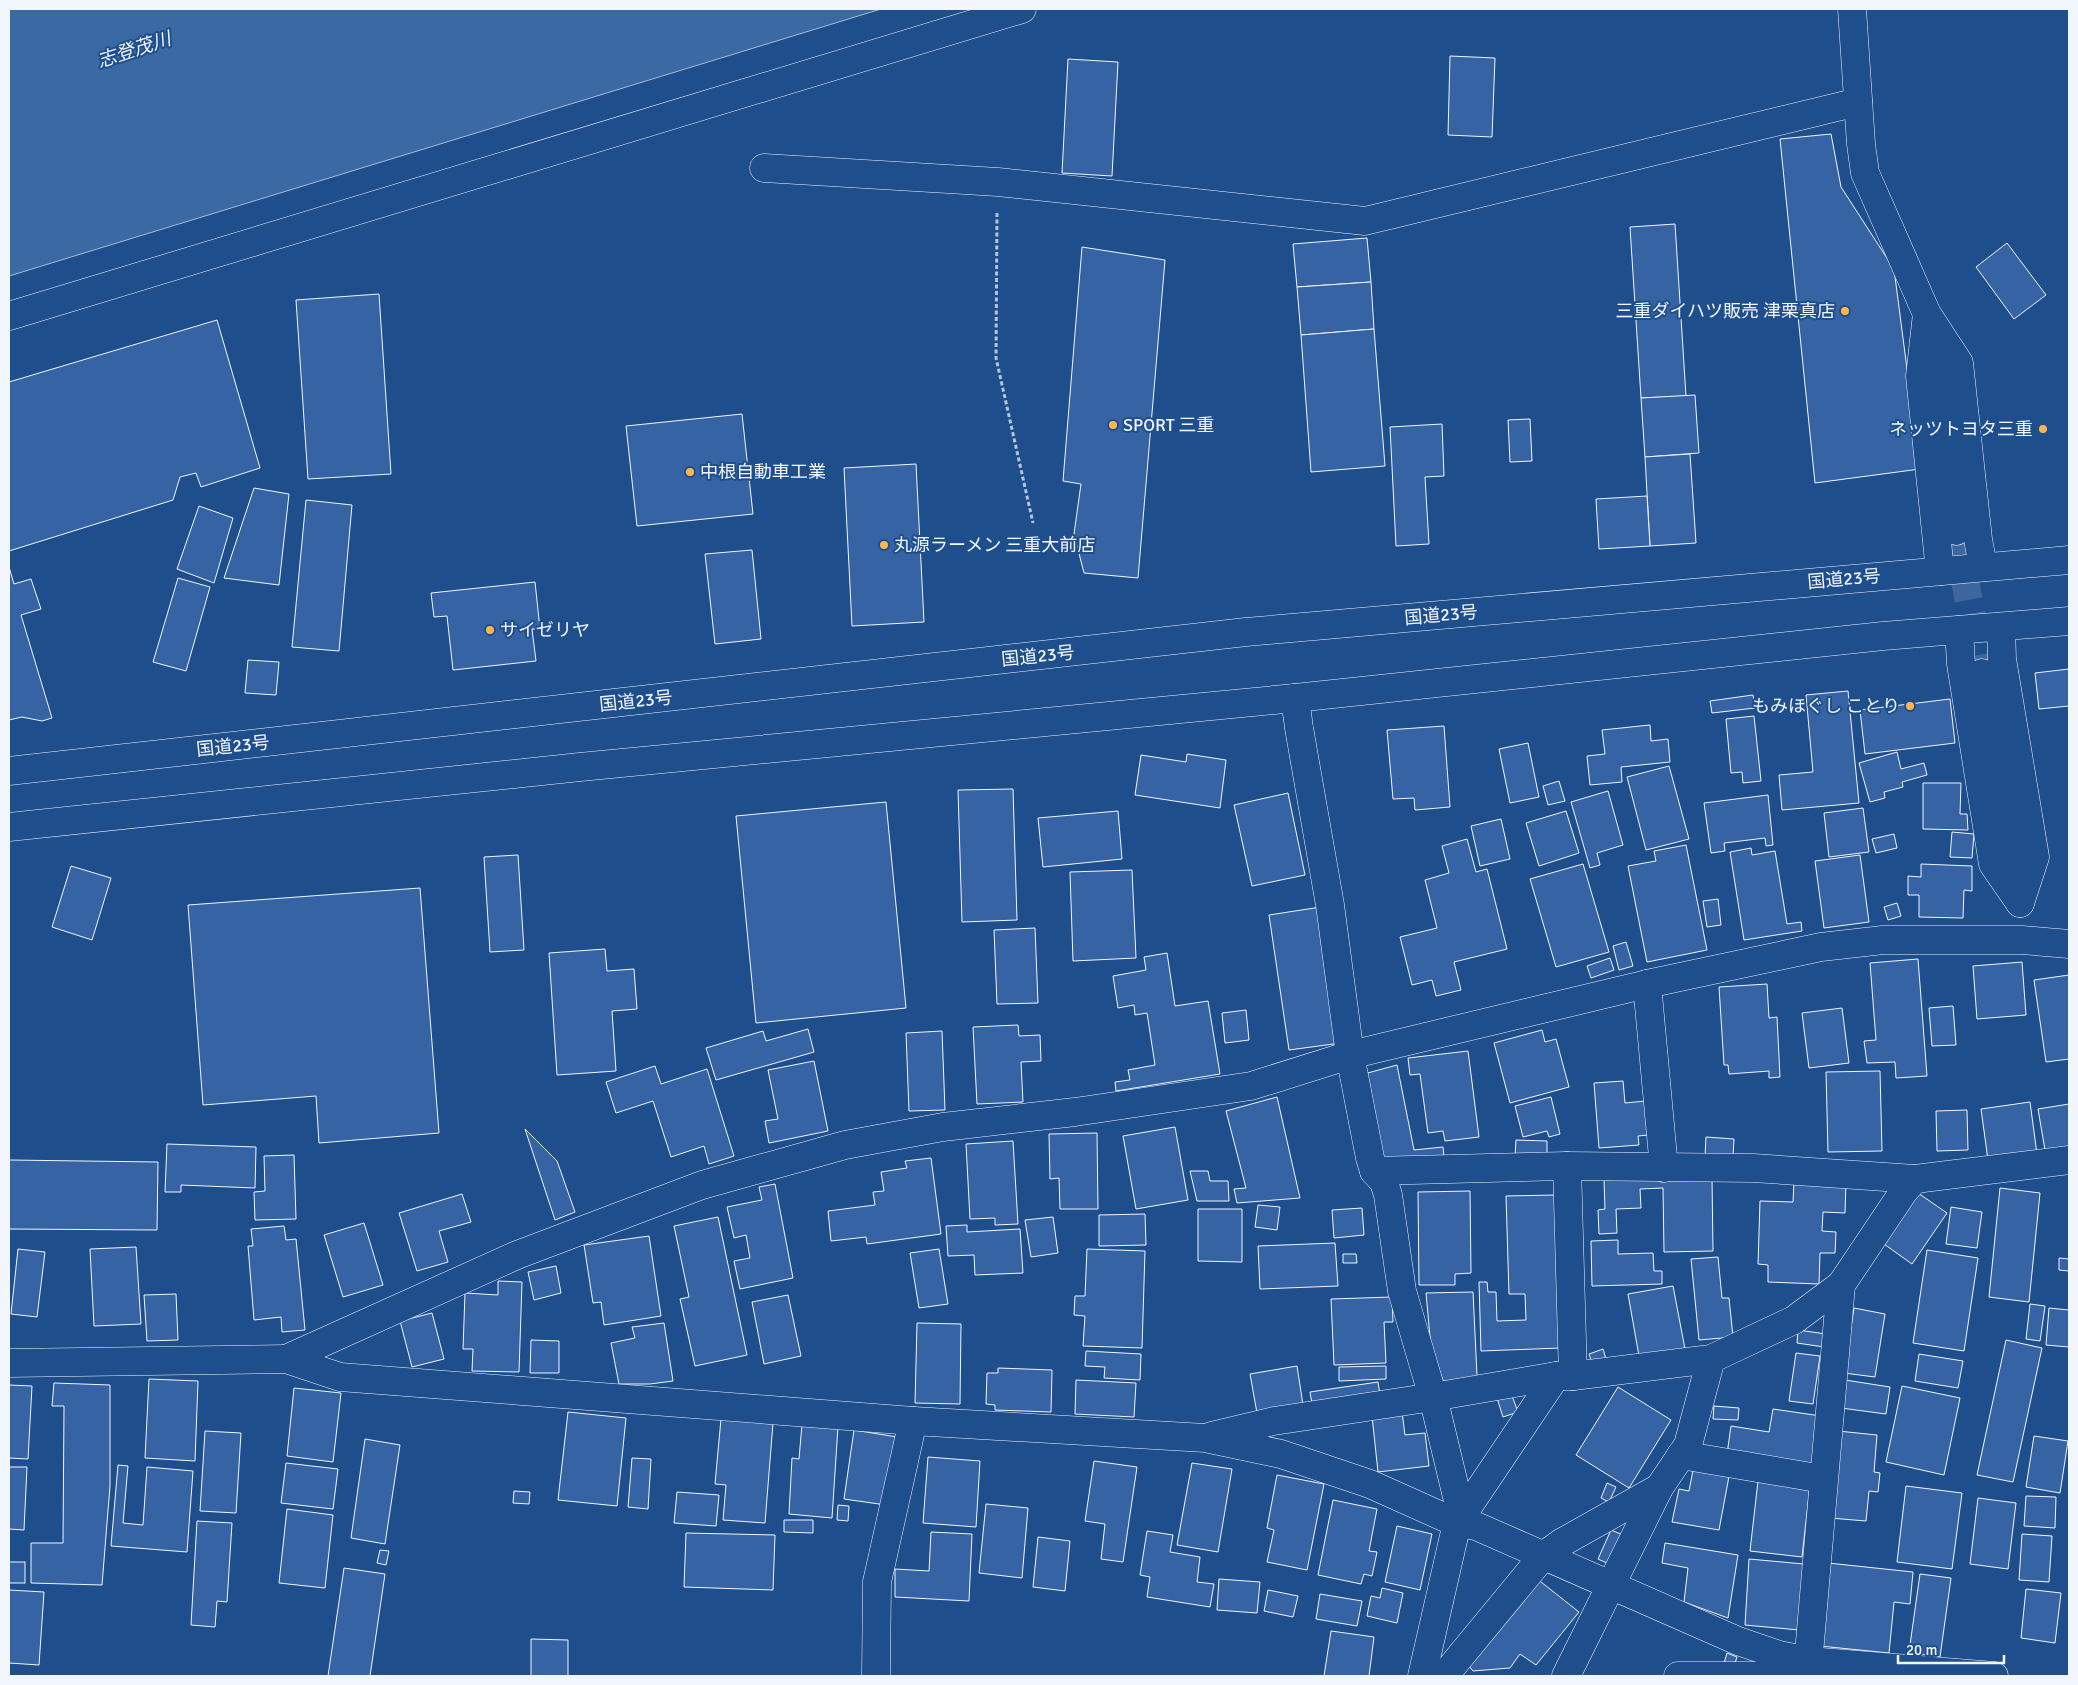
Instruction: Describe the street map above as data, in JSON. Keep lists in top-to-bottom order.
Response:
{
  "streets": {
    "main road": ["国道23号"]
  },
  "water": ["志登茂川"],
  "places": [
    "三重ダイハツ販売 津栗真店",
    "SPORT 三重",
    "ネッツトヨタ三重",
    "中根自動車工業",
    "丸源ラーメン 三重大前店",
    "サイゼリヤ",
    "もみほぐし ことり"
  ],
  "scale_bar": "20 m"
}
